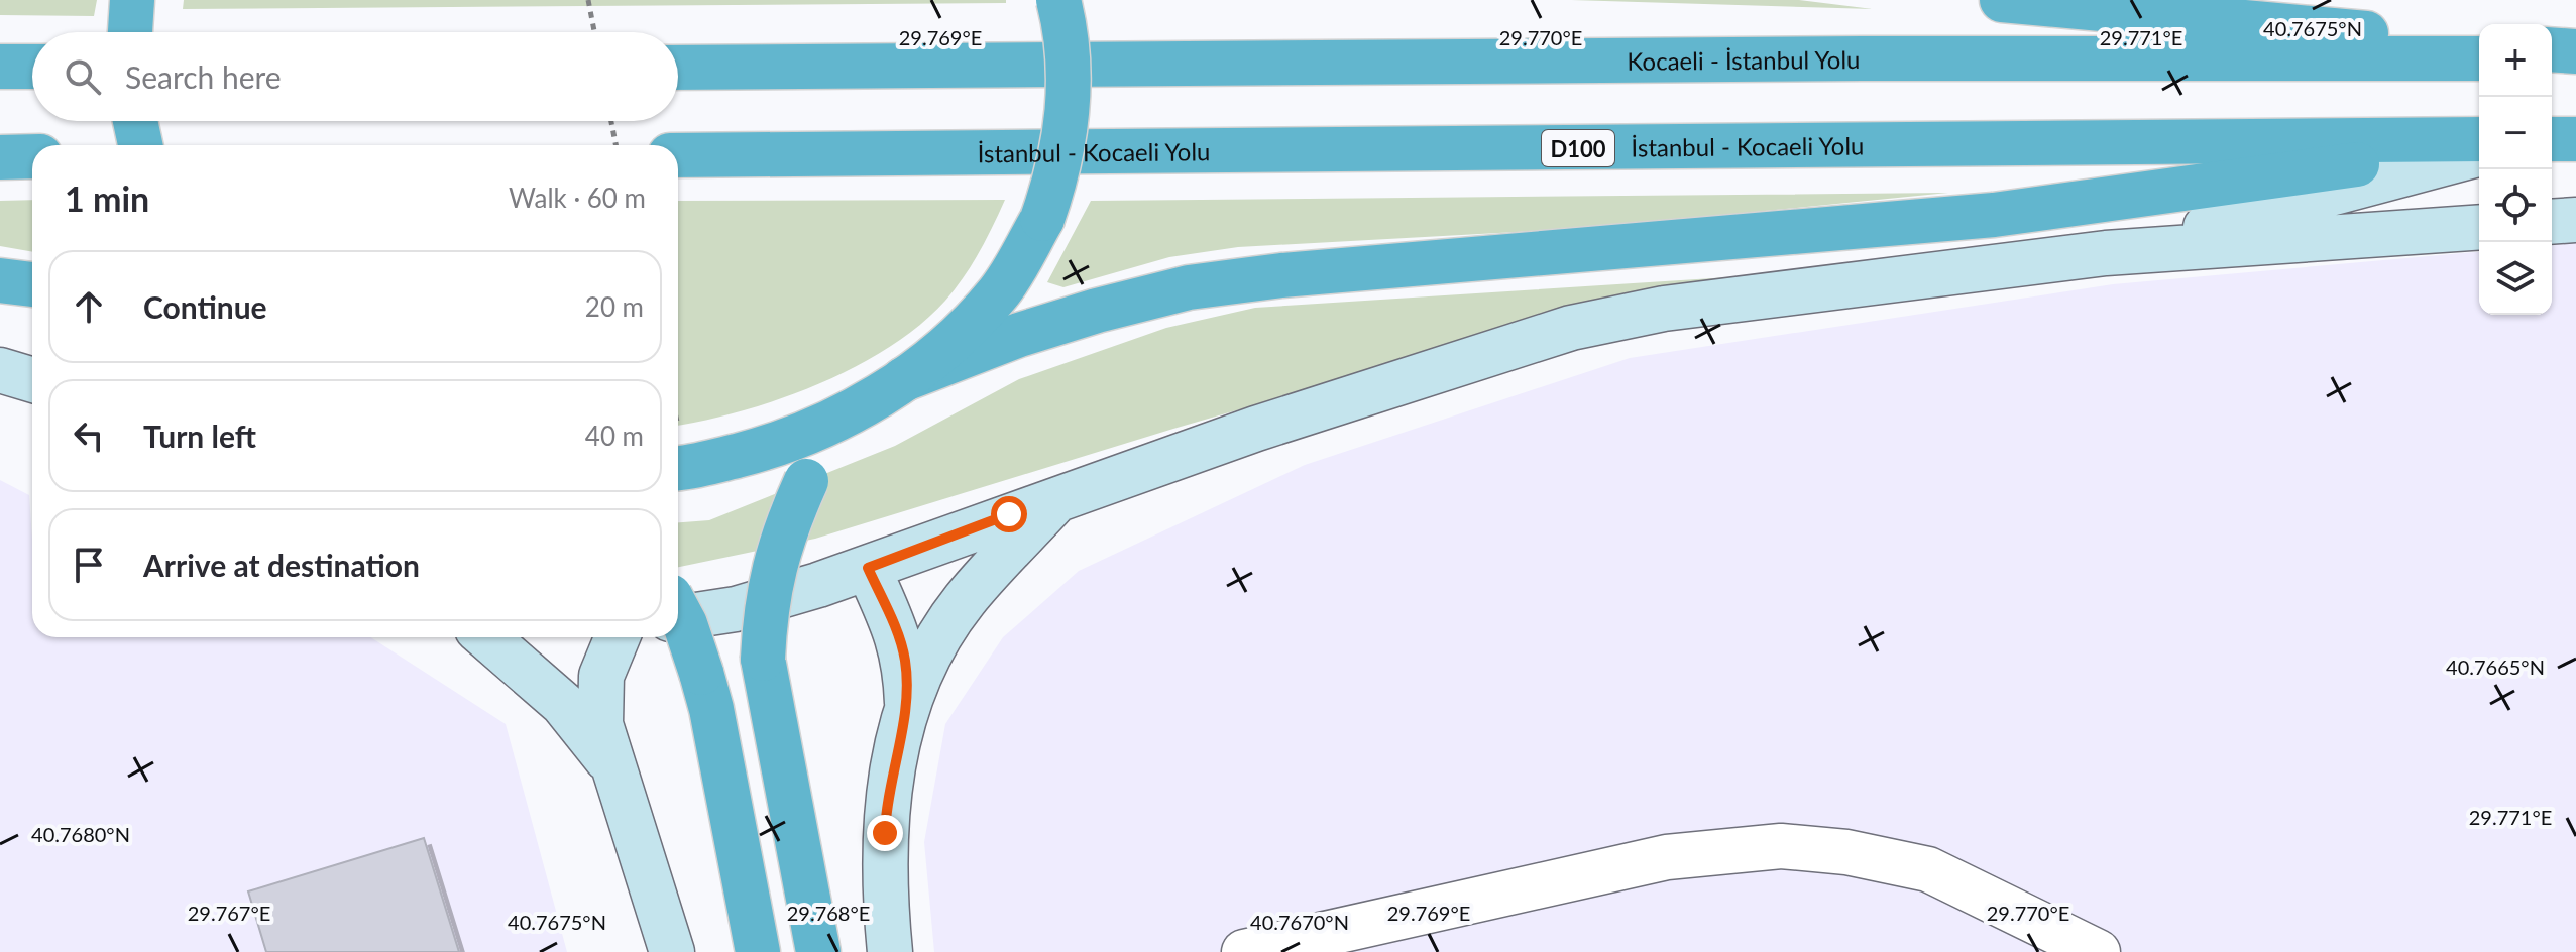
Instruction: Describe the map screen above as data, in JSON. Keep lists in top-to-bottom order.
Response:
{
  "streets": {
    "highway": ["Kocaeli - İstanbul Yolu", "İstanbul - Kocaeli Yolu", "D100"]
  },
  "page": {
    "map_buttons": ["+", "−"],
    "search": "Search here",
    "heading": ["1 min", "Walk · 60 m"],
    "list": [
      ["Continue", "20 m"],
      ["Turn left", "40 m"],
      "Arrive at destination"
    ]
  },
  "coordinates": [
    "40.7675°N",
    "29.769°E",
    "29.770°E",
    "29.771°E",
    "40.7665°N",
    "40.7680°N",
    "29.767°E",
    "29.768°E",
    "40.7670°N"
  ]
}
